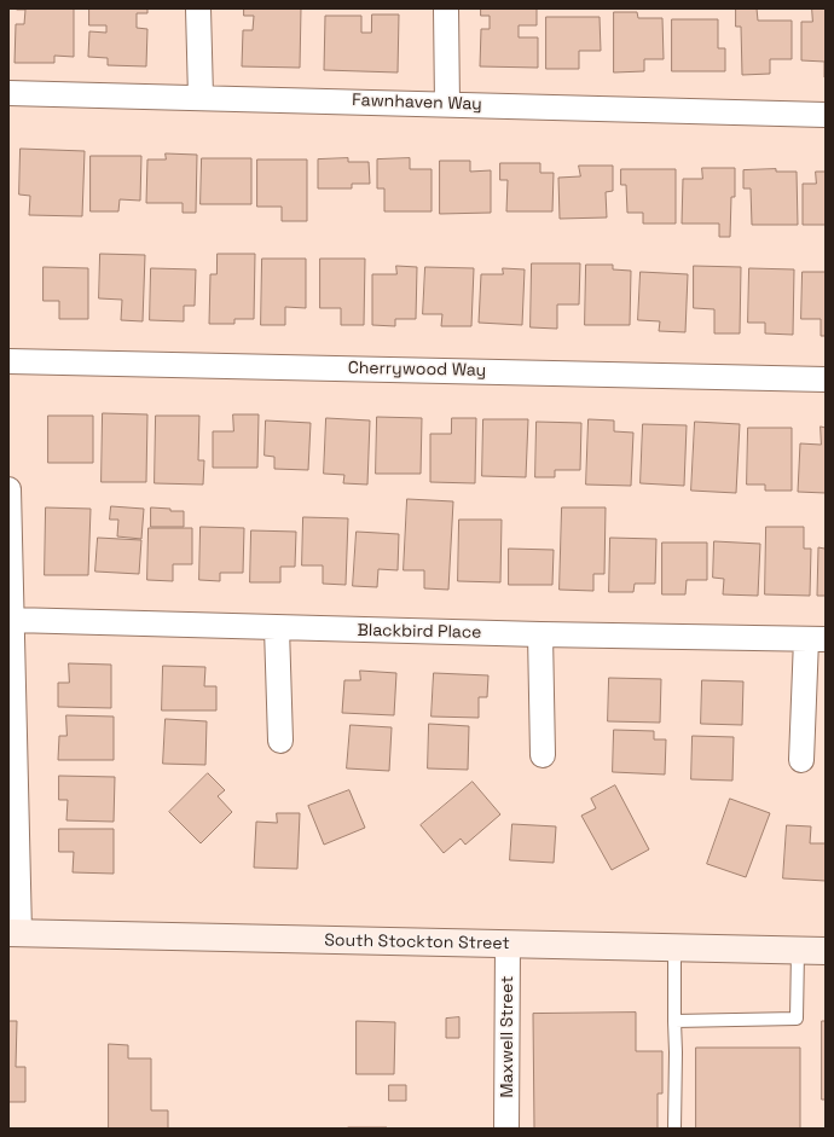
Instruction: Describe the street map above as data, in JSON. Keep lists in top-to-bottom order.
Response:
{
  "streets": {
    "street": [
      "Fawnhaven Way",
      "Cherrywood Way",
      "Blackbird Place",
      "South Stockton Street",
      "Maxwell Street"
    ]
  },
  "crossings": [
    ["South Stockton Street", "Maxwell Street"]
  ]
}
